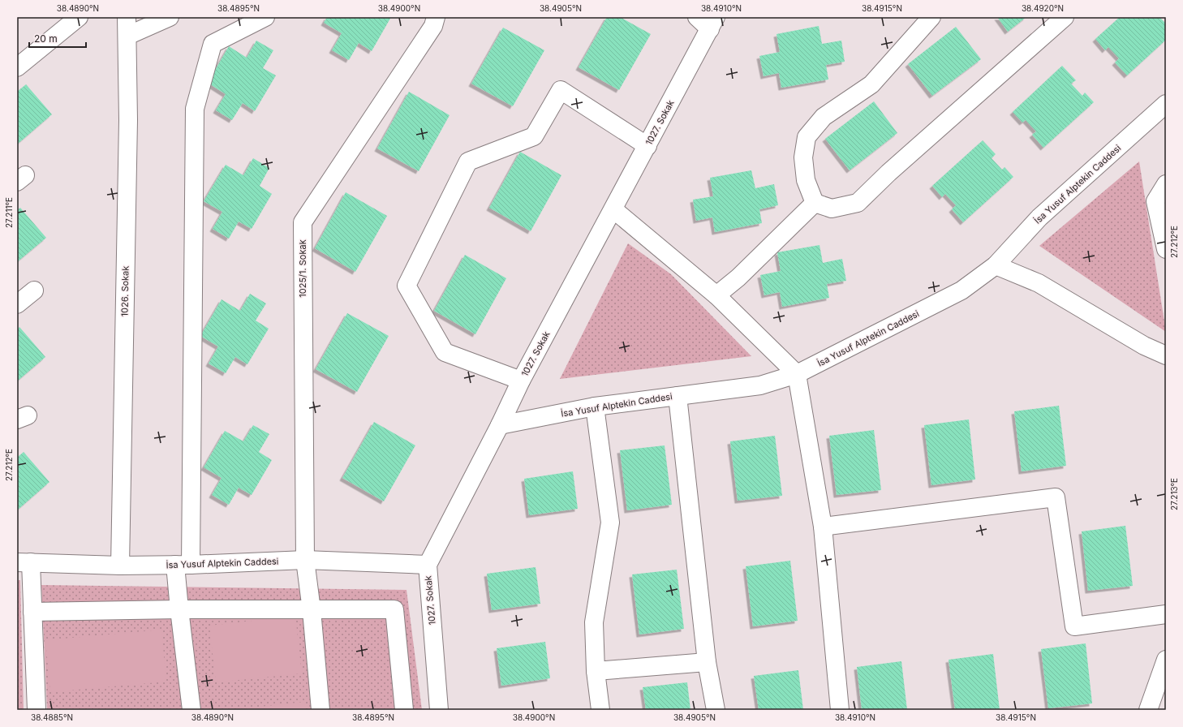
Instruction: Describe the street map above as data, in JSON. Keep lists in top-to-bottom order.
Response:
{
  "streets": {
    "street": [
      "1027. Sokak",
      "İsa Yusuf Alptekin Caddesi",
      "1025/1. Sokak",
      "1026. Sokak"
    ]
  },
  "crossings": [
    ["1027. Sokak", "İsa Yusuf Alptekin Caddesi"],
    ["İsa Yusuf Alptekin Caddesi", "1025/1. Sokak"],
    ["İsa Yusuf Alptekin Caddesi", "1026. Sokak"]
  ],
  "scale_bar": "20 m",
  "coordinates": [
    "38.4890°N",
    "38.4895°N",
    "38.4900°N",
    "38.4905°N",
    "38.4910°N",
    "38.4915°N",
    "38.4920°N",
    "27.211°E",
    "27.212°E",
    "27.213°E",
    "38.4885°N"
  ]
}
